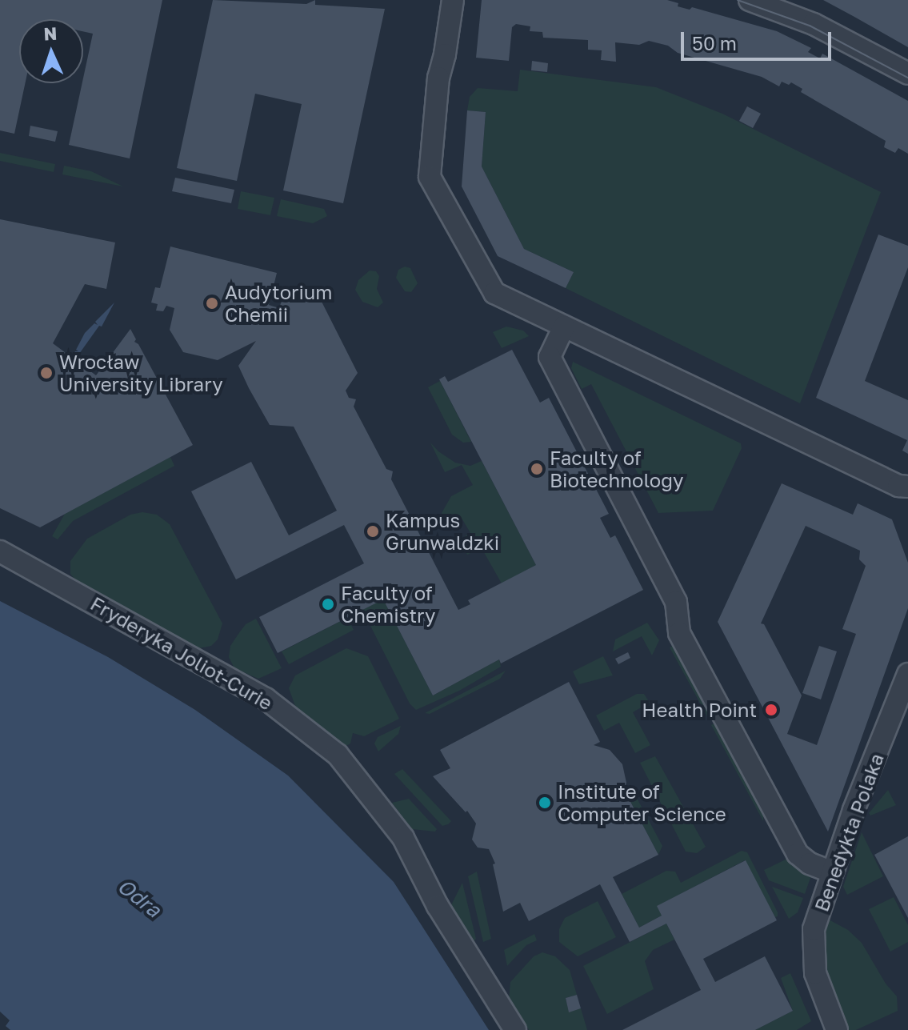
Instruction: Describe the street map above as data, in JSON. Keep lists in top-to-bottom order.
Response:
{
  "streets": {
    "street": ["Fryderyka Joliot-Curie", "Benedykta Polaka"]
  },
  "water": ["Odra"],
  "places": [
    "Audytorium Chemii",
    "Wrocław University Library",
    "Faculty of Biotechnology",
    "Kampus Grunwaldzki",
    "Faculty of Chemistry",
    "Health Point",
    "Institute of Computer Science"
  ],
  "scale_bar": "50 m",
  "north": "top"
}
